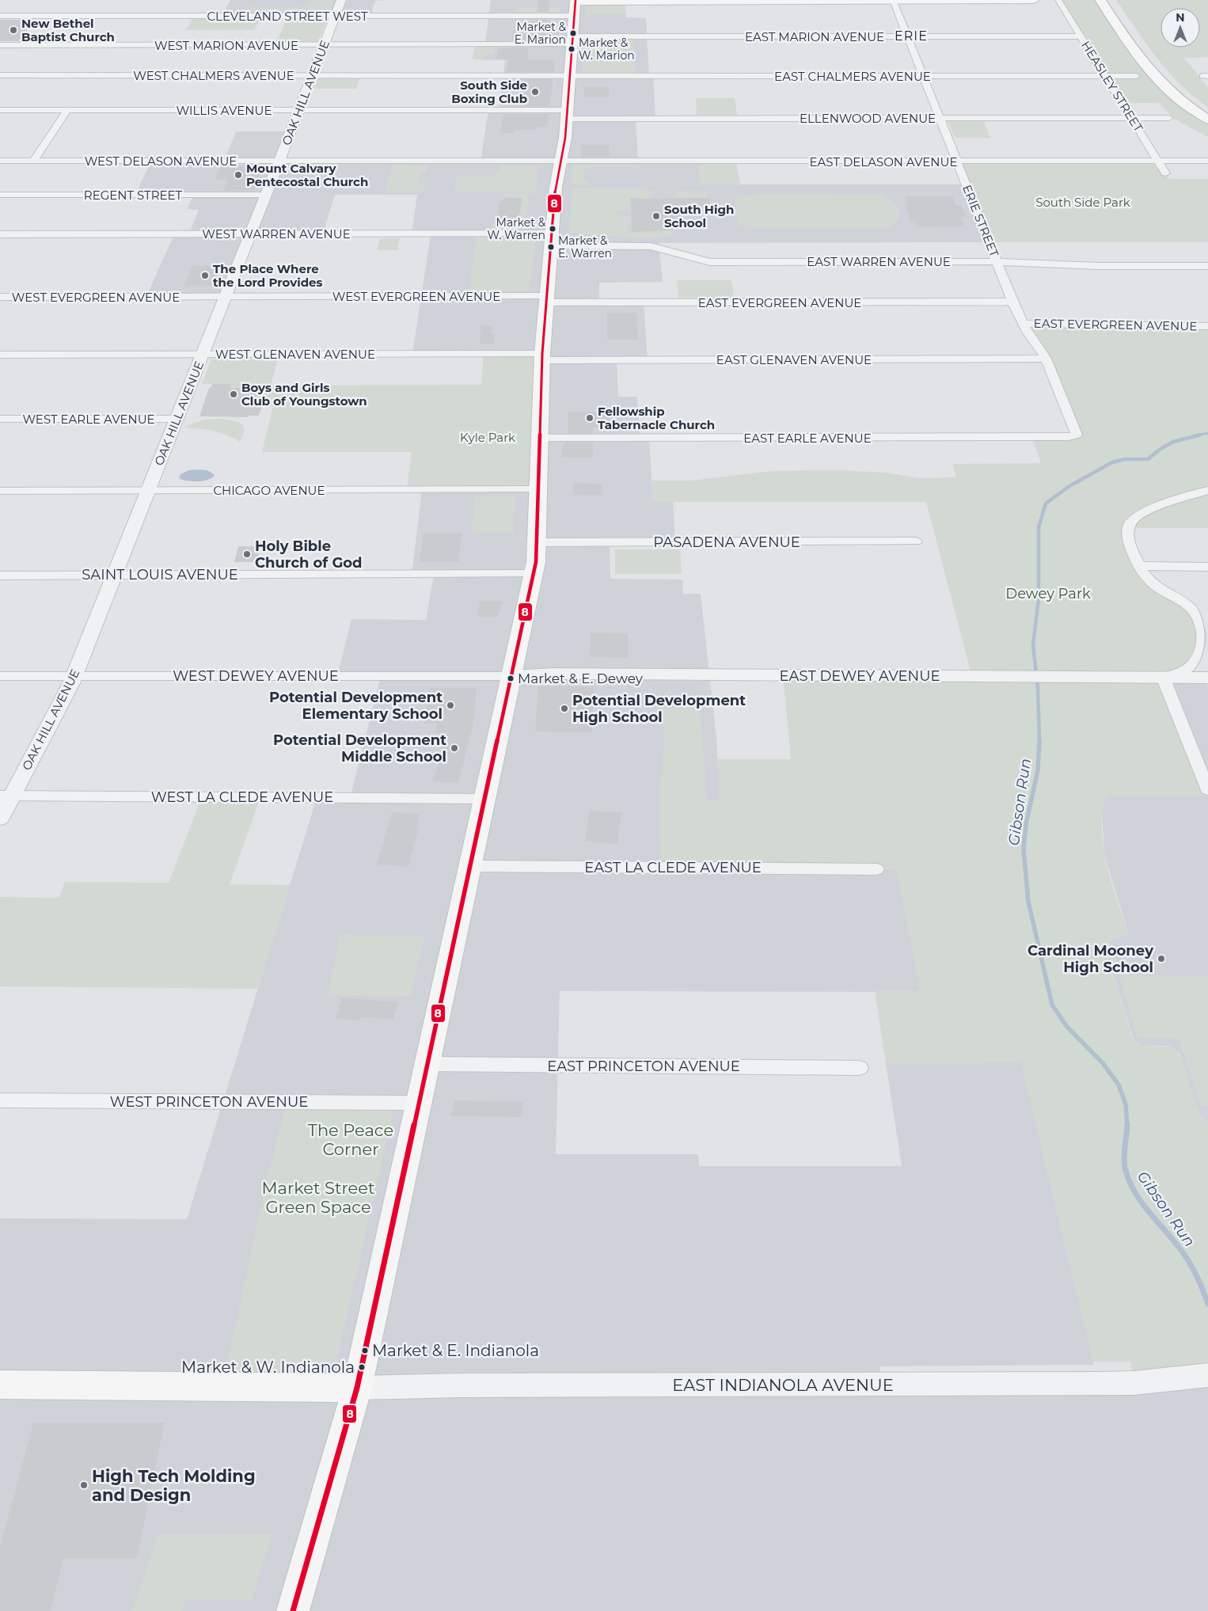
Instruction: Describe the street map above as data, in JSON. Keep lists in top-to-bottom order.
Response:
{
  "streets": {
    "street": [
      "CLEVELAND STREET WEST",
      "EAST MARION AVENUE",
      "WEST MARION AVENUE",
      "WEST CHALMERS AVENUE",
      "EAST CHALMERS AVENUE",
      "HEASLEY STREET",
      "OAK HILL AVENUE",
      "WILLIS AVENUE",
      "ELLENWOOD AVENUE",
      "WEST DELASON AVENUE",
      "EAST DELASON AVENUE",
      "REGENT STREET",
      "ERIE STREET",
      "WEST WARREN AVENUE",
      "EAST WARREN AVENUE",
      "WEST EVERGREEN AVENUE",
      "EAST EVERGREEN AVENUE",
      "WEST GLENAVEN AVENUE",
      "EAST GLENAVEN AVENUE",
      "WEST EARLE AVENUE",
      "EAST EARLE AVENUE",
      "CHICAGO AVENUE",
      "PASADENA AVENUE",
      "SAINT LOUIS AVENUE",
      "WEST DEWEY AVENUE",
      "EAST DEWEY AVENUE",
      "WEST LA CLEDE AVENUE",
      "EAST LA CLEDE AVENUE",
      "EAST PRINCETON AVENUE",
      "WEST PRINCETON AVENUE",
      "EAST INDIANOLA AVENUE"
    ]
  },
  "crossings": [
    ["CLEVELAND STREET WEST", "OAK HILL AVENUE"],
    ["EAST MARION AVENUE", "WEST MARION AVENUE"],
    ["EAST MARION AVENUE", "HEASLEY STREET"],
    ["EAST MARION AVENUE", "ERIE STREET"],
    ["WEST MARION AVENUE", "OAK HILL AVENUE"],
    ["WEST CHALMERS AVENUE", "EAST CHALMERS AVENUE"],
    ["WEST CHALMERS AVENUE", "OAK HILL AVENUE"],
    ["EAST CHALMERS AVENUE", "HEASLEY STREET"],
    ["EAST CHALMERS AVENUE", "ERIE STREET"],
    ["HEASLEY STREET", "ELLENWOOD AVENUE"],
    ["HEASLEY STREET", "EAST DELASON AVENUE"],
    ["OAK HILL AVENUE", "WILLIS AVENUE"],
    ["OAK HILL AVENUE", "WEST DELASON AVENUE"],
    ["OAK HILL AVENUE", "REGENT STREET"],
    ["OAK HILL AVENUE", "WEST WARREN AVENUE"],
    ["OAK HILL AVENUE", "WEST EVERGREEN AVENUE"],
    ["OAK HILL AVENUE", "WEST GLENAVEN AVENUE"],
    ["OAK HILL AVENUE", "WEST EARLE AVENUE"],
    ["OAK HILL AVENUE", "CHICAGO AVENUE"],
    ["OAK HILL AVENUE", "SAINT LOUIS AVENUE"],
    ["OAK HILL AVENUE", "WEST DEWEY AVENUE"],
    ["OAK HILL AVENUE", "WEST LA CLEDE AVENUE"],
    ["WILLIS AVENUE", "ELLENWOOD AVENUE"],
    ["ELLENWOOD AVENUE", "ERIE STREET"],
    ["WEST DELASON AVENUE", "EAST DELASON AVENUE"],
    ["EAST DELASON AVENUE", "ERIE STREET"],
    ["ERIE STREET", "EAST WARREN AVENUE"],
    ["ERIE STREET", "EAST EVERGREEN AVENUE"],
    ["ERIE STREET", "EAST GLENAVEN AVENUE"],
    ["ERIE STREET", "EAST EARLE AVENUE"],
    ["WEST WARREN AVENUE", "EAST WARREN AVENUE"],
    ["WEST EVERGREEN AVENUE", "EAST EVERGREEN AVENUE"],
    ["WEST GLENAVEN AVENUE", "EAST GLENAVEN AVENUE"],
    ["WEST DEWEY AVENUE", "EAST DEWEY AVENUE"]
  ],
  "districts": ["ERIE"],
  "water": ["Gibson Run"],
  "parks": [
    "South Side Park",
    "Kyle Park",
    "Dewey Park",
    "The Peace Corner",
    "Market Street Green Space"
  ],
  "places": [
    "New Bethel Baptist Church",
    "Market & E. Marion",
    "Market & W. Marion",
    "South Side Boxing Club",
    "Mount Calvary Pentecostal Church",
    "South High School",
    "Market & W. Warren",
    "Market & E. Warren",
    "The Place Where the Lord Provides",
    "Boys and Girls Club of Youngstown",
    "Fellowship Tabernacle Church",
    "Holy Bible Church of God",
    "Market & E. Dewey",
    "Potential Development Elementary School",
    "Potential Development High School",
    "Potential Development Middle School",
    "Cardinal Mooney High School",
    "Market & E. Indianola",
    "Market & W. Indianola",
    "High Tech Molding and Design"
  ],
  "lines": ["transit line 8"],
  "north": "top"
}
